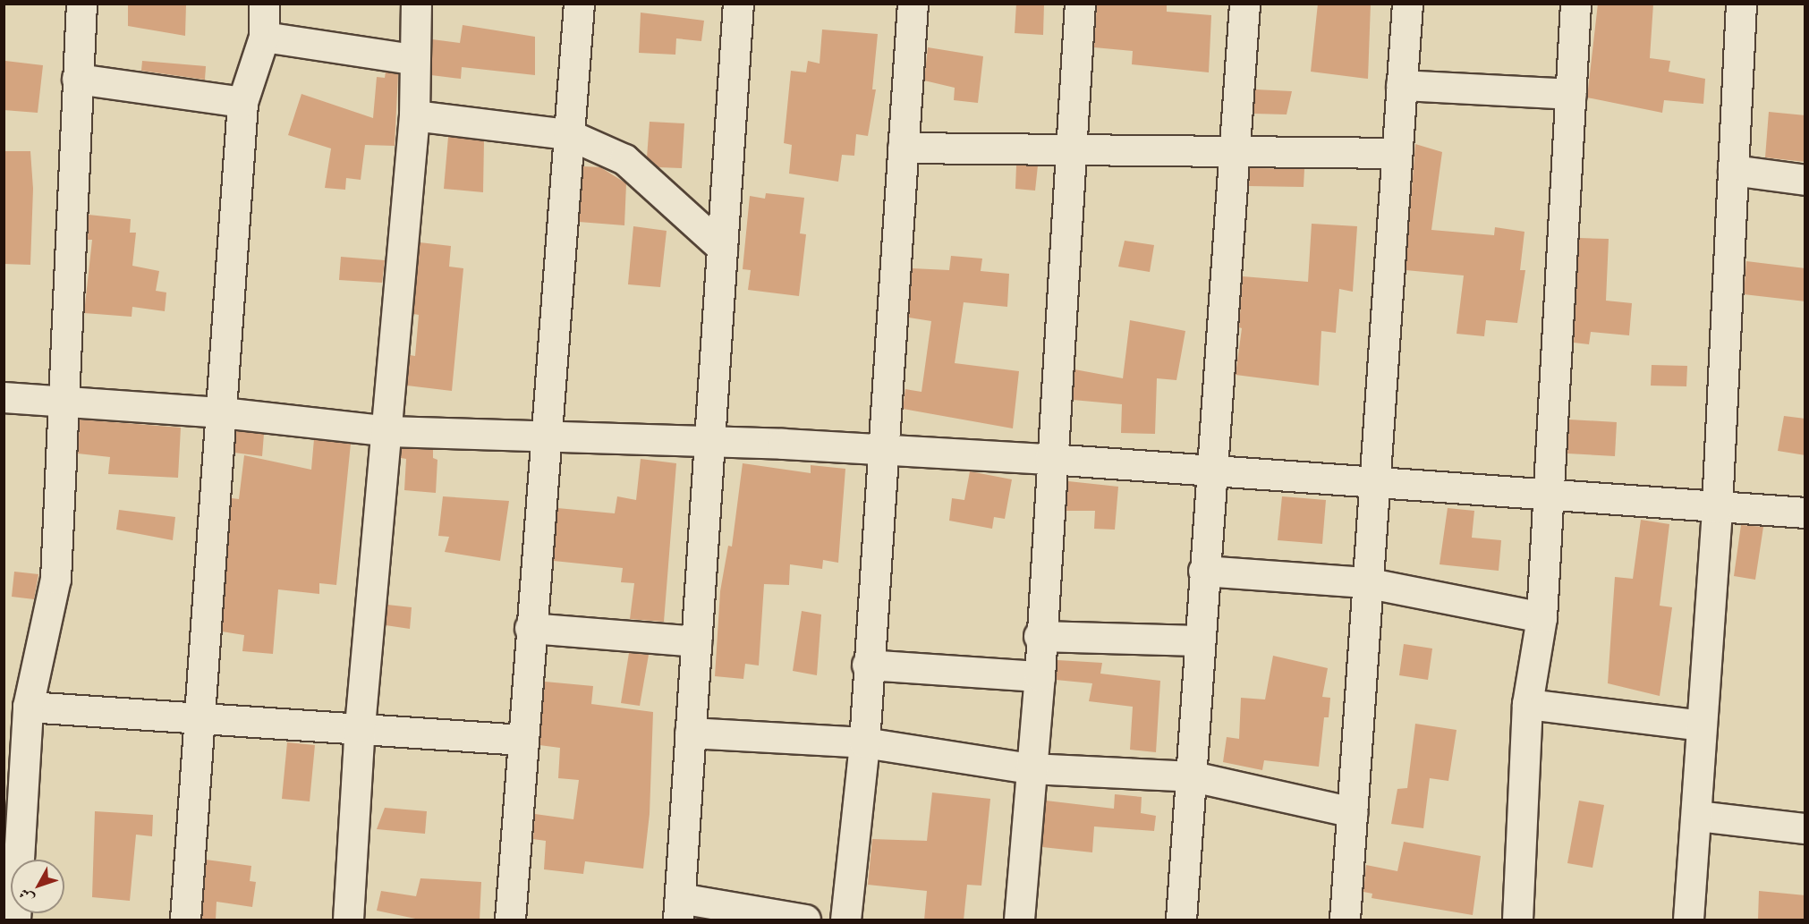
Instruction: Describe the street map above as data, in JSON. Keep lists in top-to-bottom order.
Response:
{
  "north": "bottom left"
}
